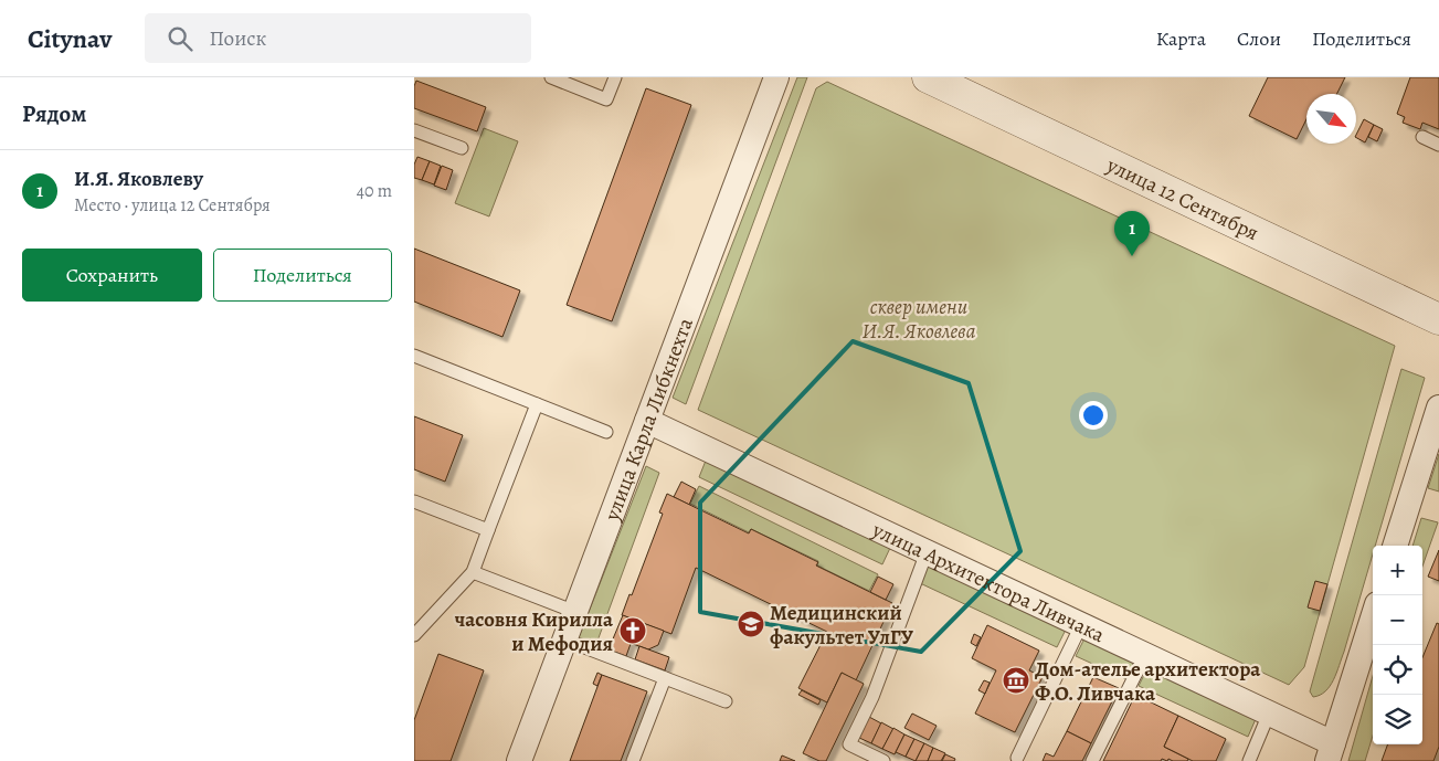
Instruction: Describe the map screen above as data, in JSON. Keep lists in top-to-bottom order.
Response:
{
  "streets": {
    "street": ["улица 12 Сентября", "улица Карла Либкнехта", "улица Архитектора Ливчака"]
  },
  "crossings": [
    ["улица Карла Либкнехта", "улица Архитектора Ливчака"]
  ],
  "parks": ["сквер имени И.Я. Яковлева"],
  "places": {
    "school or university": ["Медицинский факультет УлГУ"],
    "church": ["часовня Кирилла и Мефодия"],
    "museum": ["Дом-ателье архитектора Ф.О. Ливчака"]
  },
  "north": "bottom right",
  "page": {
    "header": "Citynav",
    "search": "Поиск",
    "nav": ["Карта", "Слои", "Поделиться"],
    "heading": "Рядом",
    "list": [
      {
        "mark": "1",
        "name": "И.Я. Яковлеву",
        "note": "Место · улица 12 Сентября",
        "value": "40 m"
      }
    ],
    "pins": "1",
    "buttons": ["Сохранить", "Поделиться"],
    "map_buttons": ["+", "−"]
  }
}
